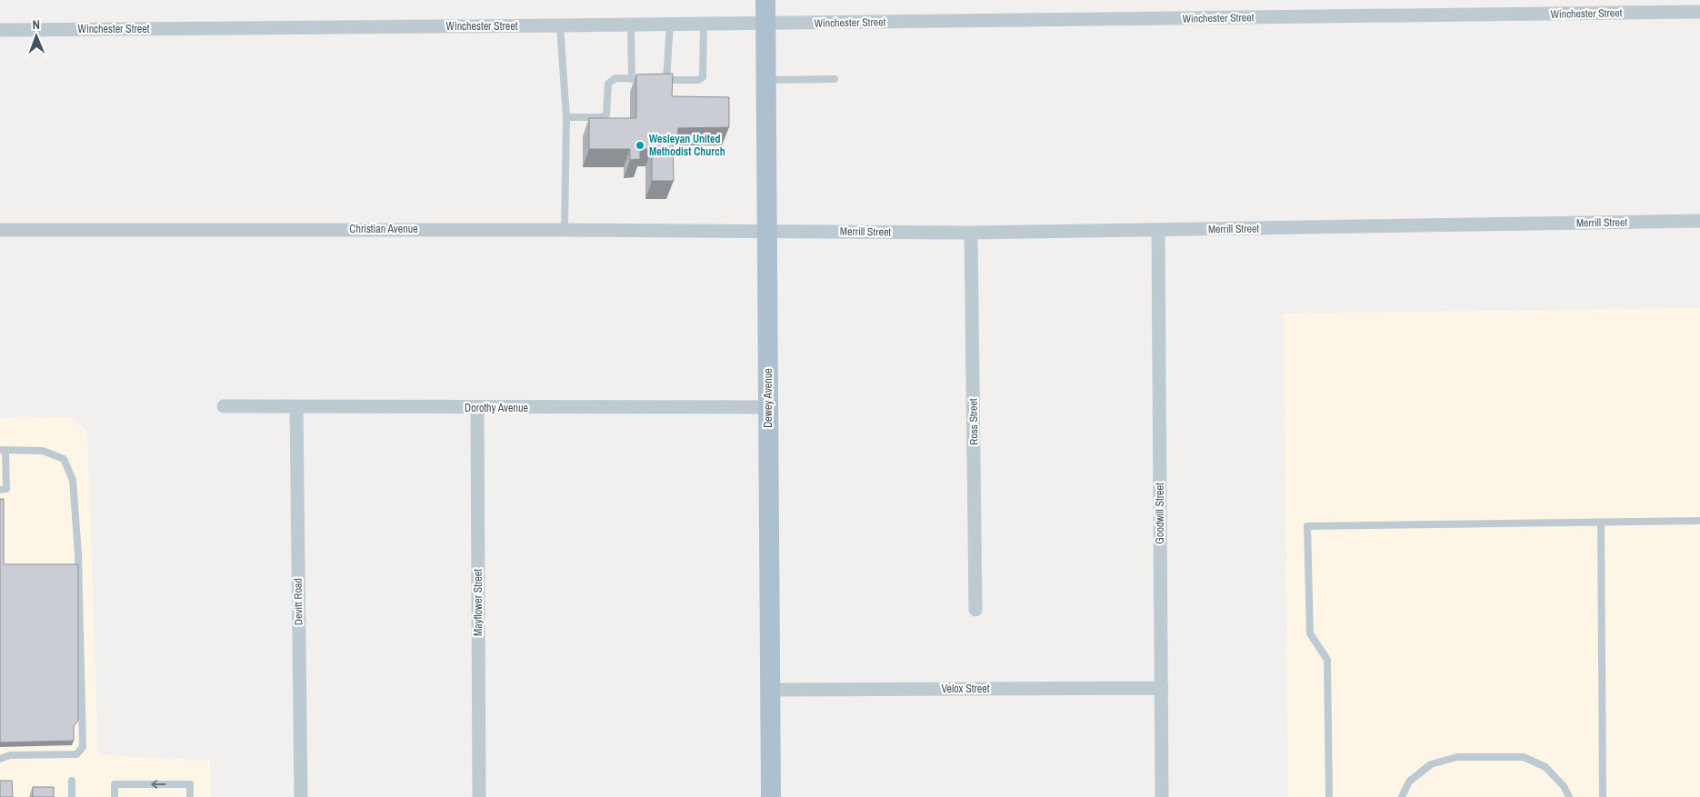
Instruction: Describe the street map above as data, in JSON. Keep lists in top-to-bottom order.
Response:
{
  "streets": {
    "main road": ["Dewey Avenue"],
    "street": [
      "Winchester Street",
      "Merrill Street",
      "Christian Avenue",
      "Dorothy Avenue",
      "Ross Street",
      "Goodwill Street",
      "Devitt Road",
      "Mayflower Street",
      "Velox Street"
    ]
  },
  "crossings": [
    ["Winchester Street", "Dewey Avenue"],
    ["Merrill Street", "Christian Avenue"],
    ["Merrill Street", "Dewey Avenue"],
    ["Merrill Street", "Ross Street"],
    ["Merrill Street", "Goodwill Street"],
    ["Christian Avenue", "Dewey Avenue"],
    ["Dewey Avenue", "Dorothy Avenue"],
    ["Dewey Avenue", "Velox Street"],
    ["Dorothy Avenue", "Devitt Road"],
    ["Dorothy Avenue", "Mayflower Street"],
    ["Goodwill Street", "Velox Street"]
  ],
  "places": ["Wesleyan United Methodist Church"],
  "north": "top"
}
